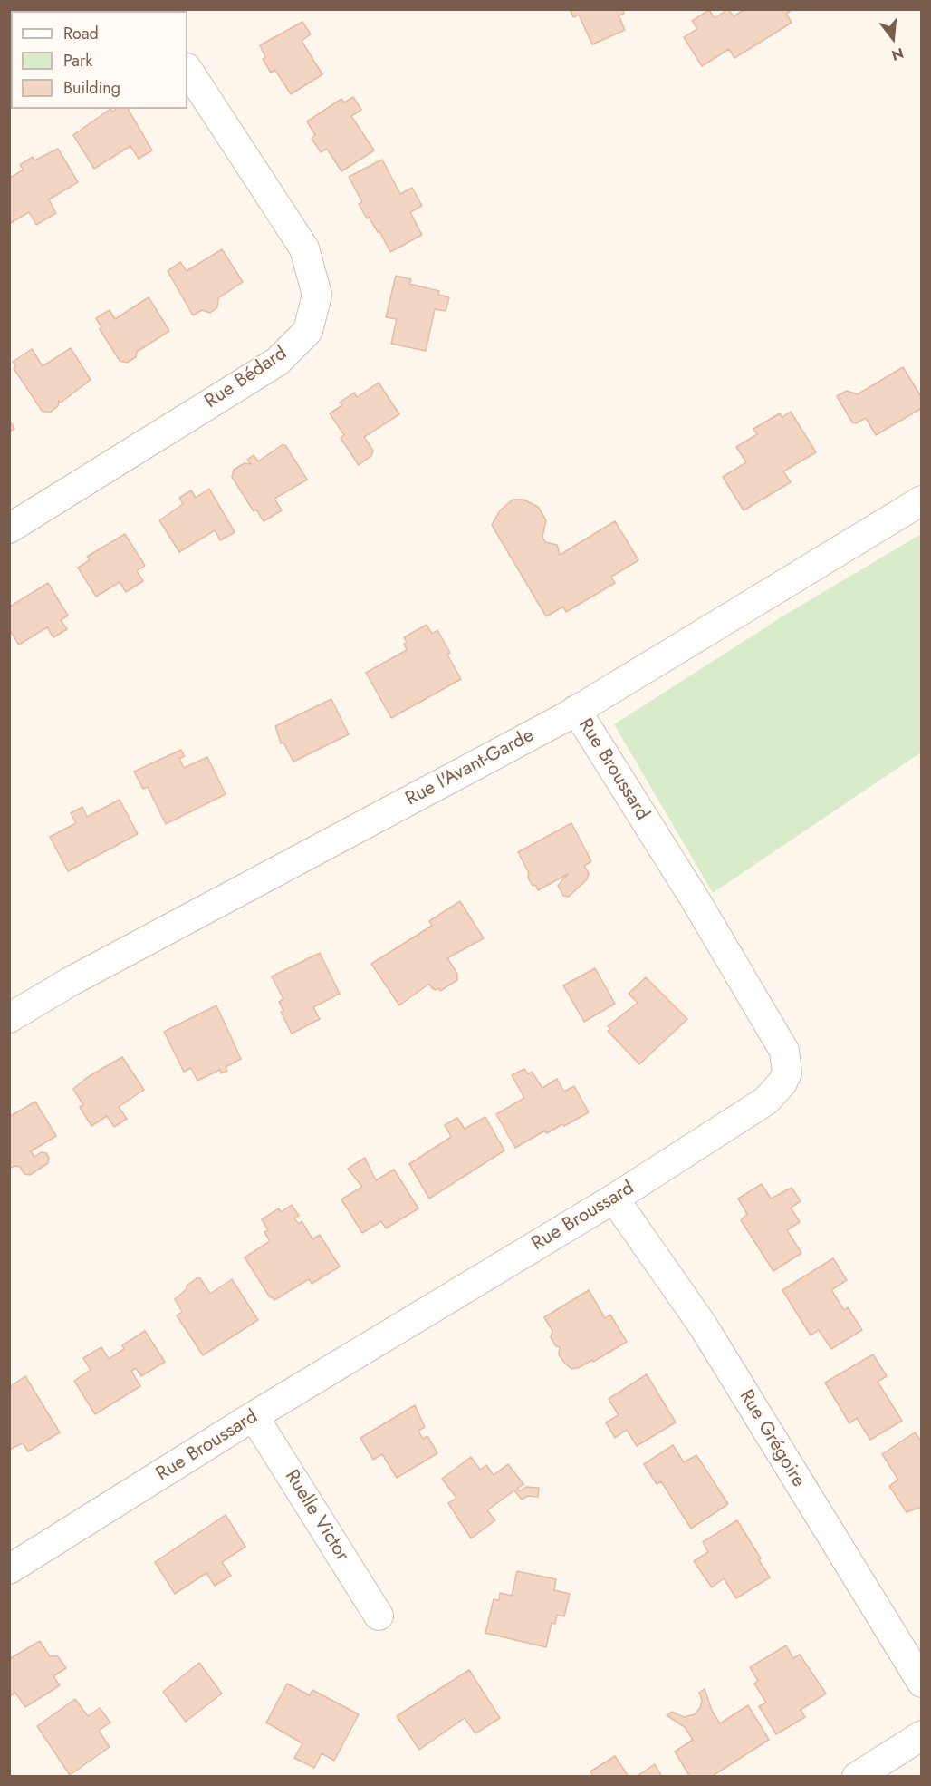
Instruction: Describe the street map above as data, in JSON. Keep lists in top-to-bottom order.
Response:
{
  "streets": {
    "street": [
      "Rue Bédard",
      "Rue l'Avant-Garde",
      "Rue Broussard",
      "Rue Grégoire",
      "Ruelle Victor"
    ]
  },
  "crossings": [
    ["Rue l'Avant-Garde", "Rue Broussard"],
    ["Rue Broussard", "Rue Grégoire"],
    ["Rue Broussard", "Ruelle Victor"]
  ],
  "legend": ["Road", "Park", "Building"],
  "north": "bottom"
}
